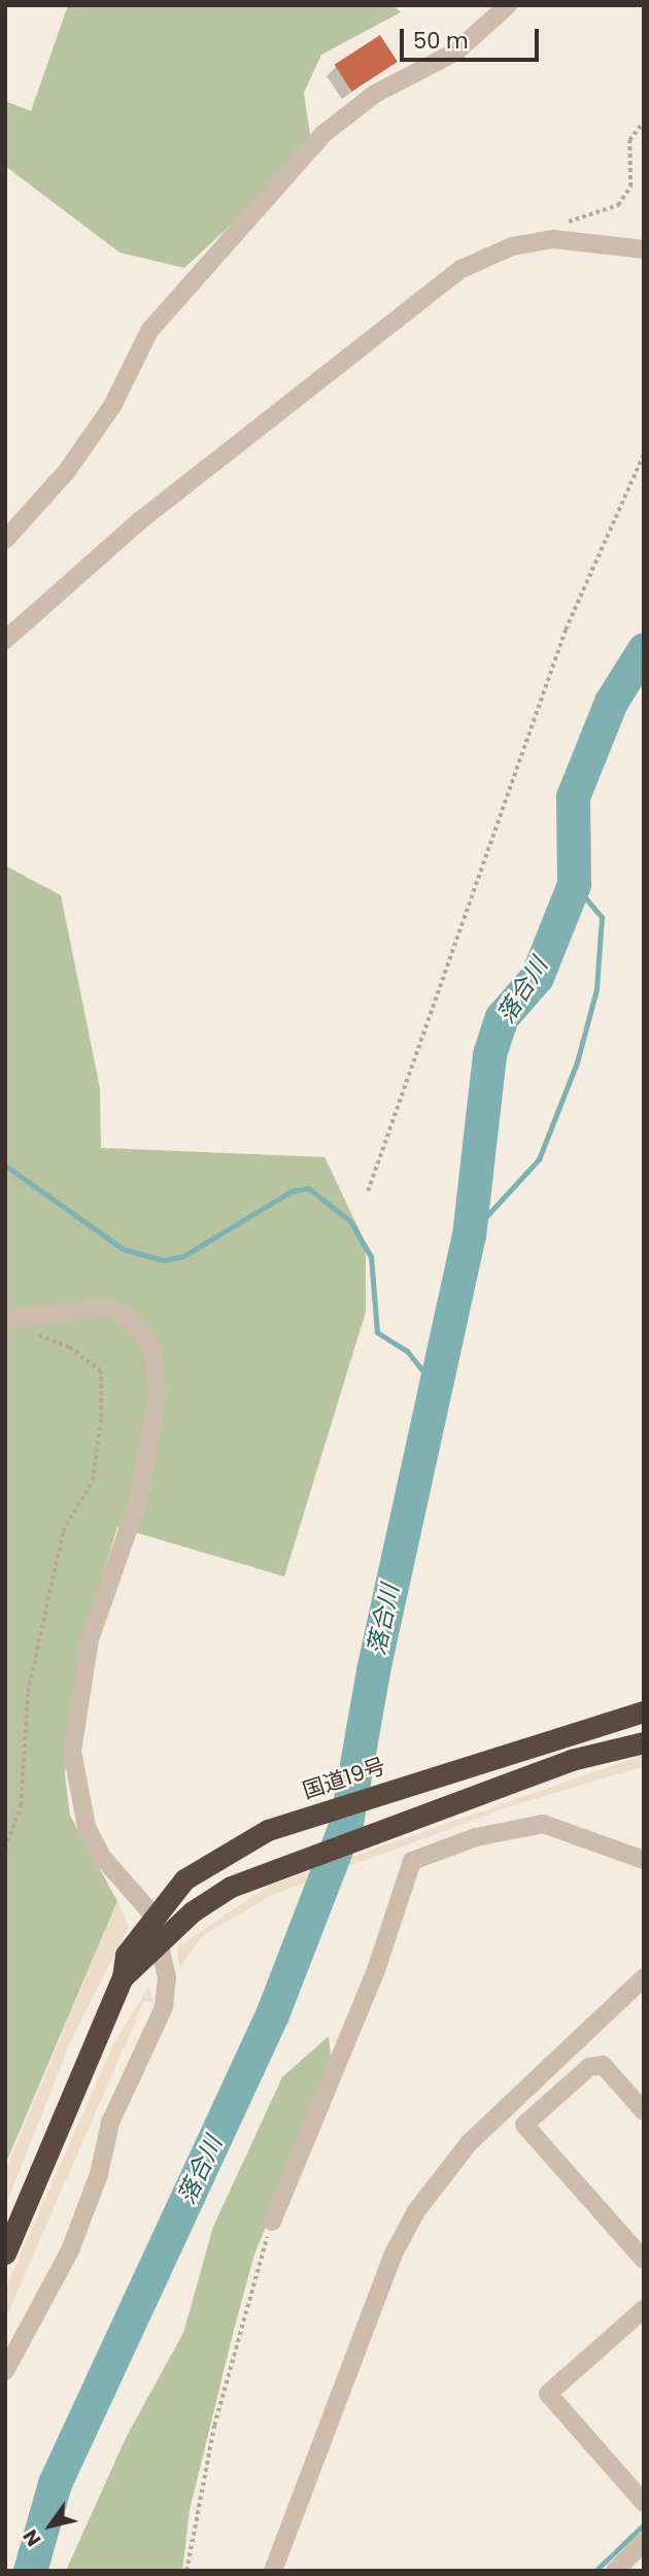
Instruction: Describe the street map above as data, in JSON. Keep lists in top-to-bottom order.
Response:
{
  "streets": {
    "highway": ["国道19号"]
  },
  "water": ["落合川"],
  "scale_bar": "50 m",
  "north": "bottom left"
}
